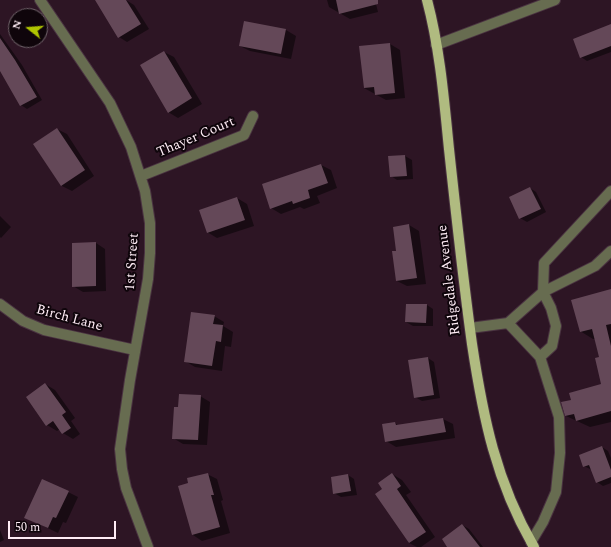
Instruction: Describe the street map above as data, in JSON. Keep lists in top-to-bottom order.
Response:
{
  "streets": {
    "main road": ["Ridgedale Avenue"],
    "street": ["Thayer Court", "1st Street", "Birch Lane"]
  },
  "crossings": [
    ["Thayer Court", "1st Street"],
    ["1st Street", "Birch Lane"]
  ],
  "scale_bar": "50 m",
  "north": "left"
}
